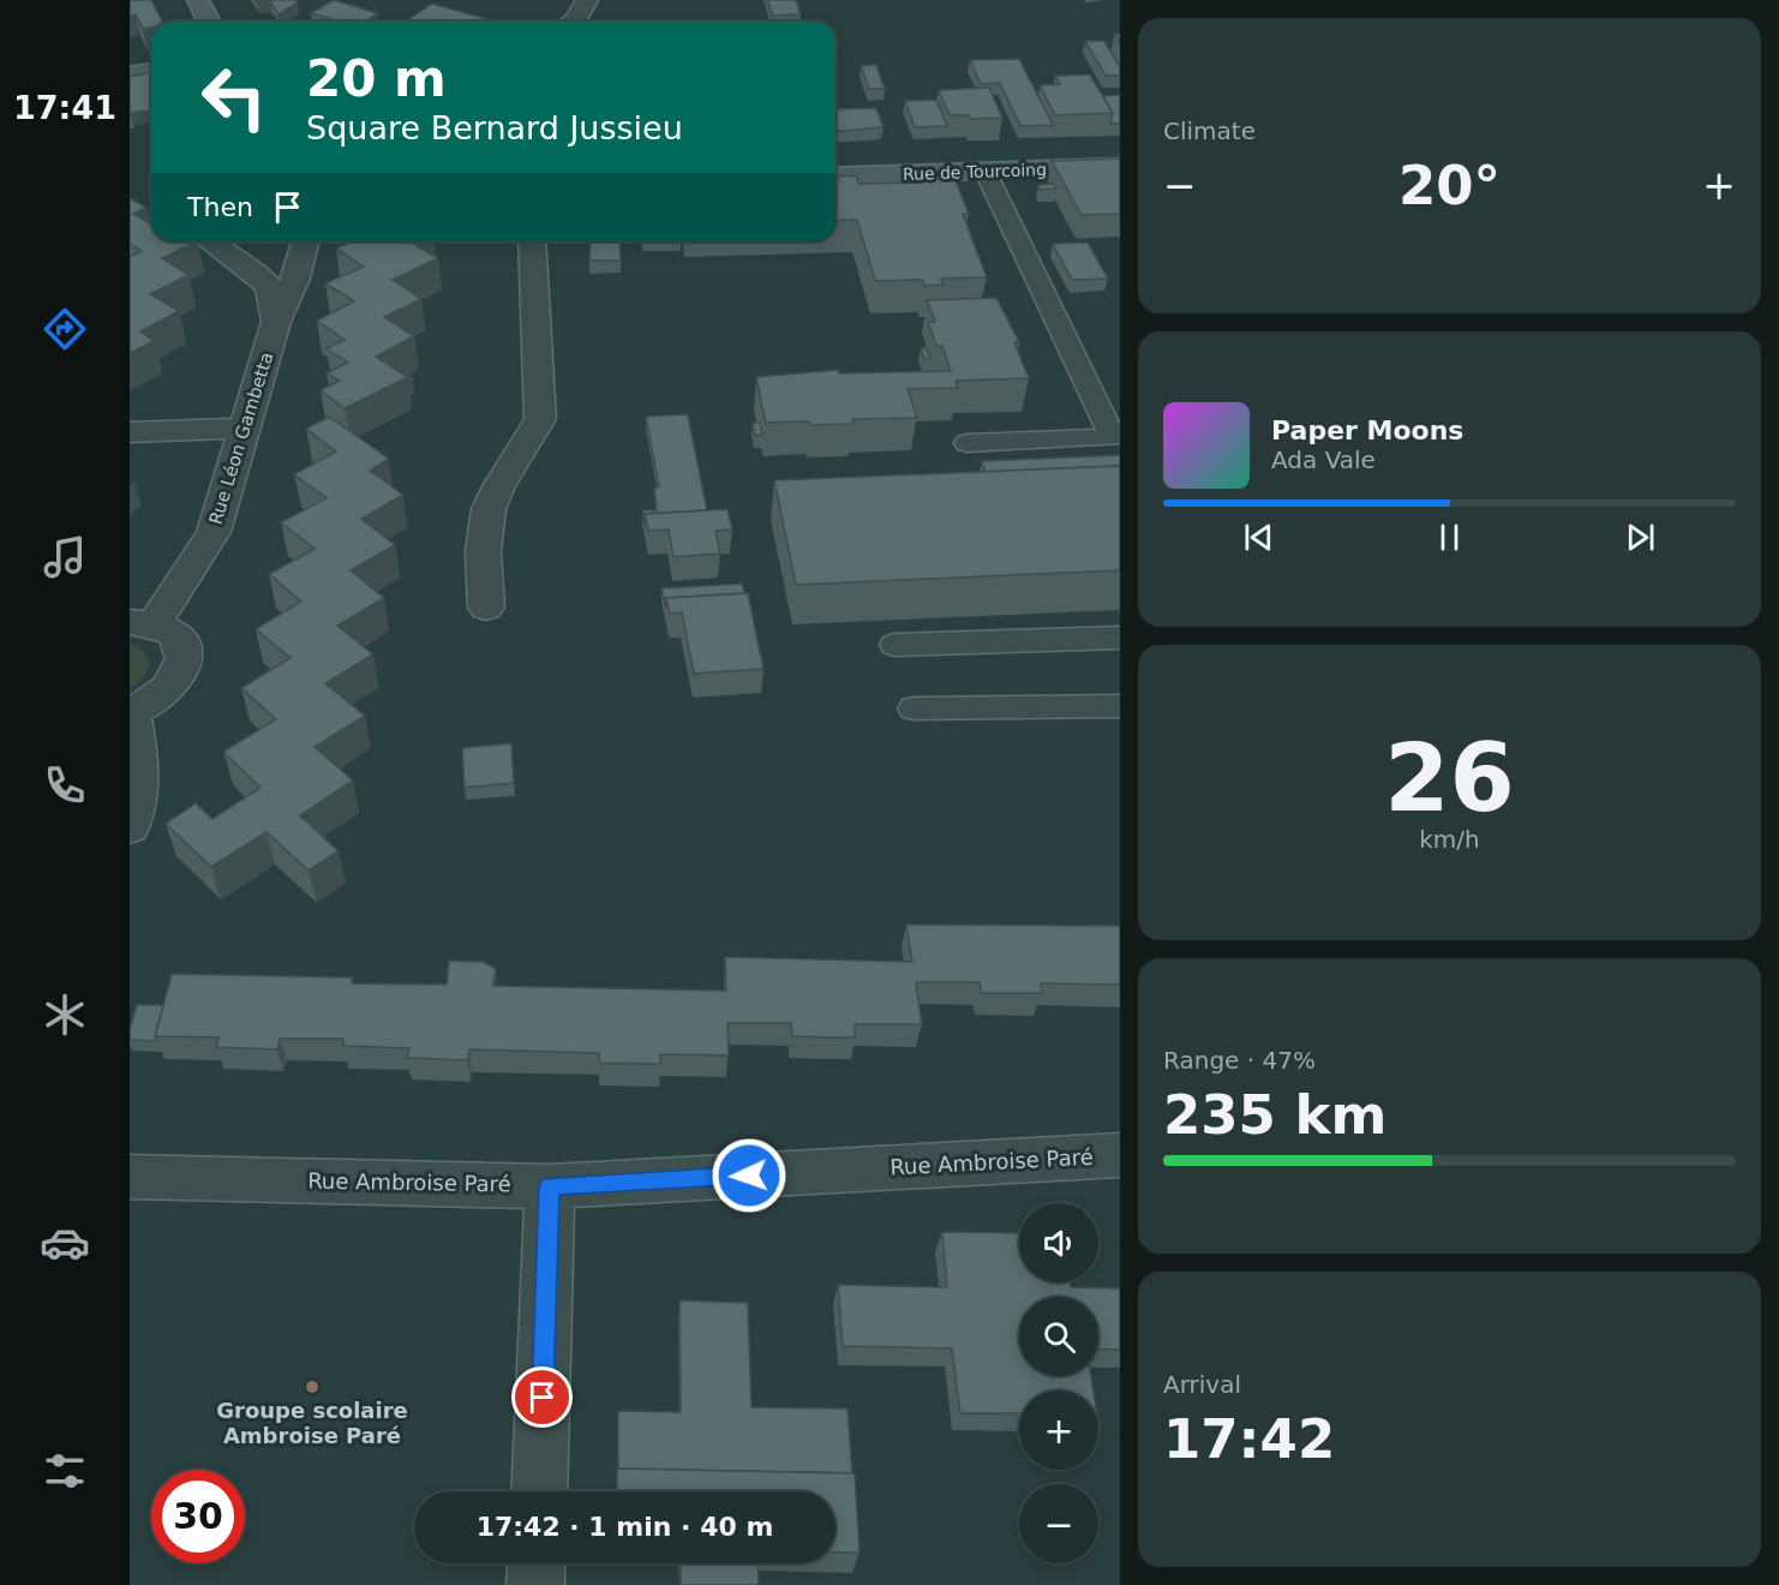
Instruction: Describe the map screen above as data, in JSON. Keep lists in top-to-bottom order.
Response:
{
  "streets": {
    "main road": ["Rue de Tourcoing"],
    "street": ["Rue Léon Gambetta", "Rue Ambroise Paré"]
  },
  "places": ["Groupe scolaire Ambroise Paré"],
  "page": {
    "tabs": "17:41",
    "tile": [
      "Climate",
      ["26", "km/h"],
      ["Range · 47%", "235 km"],
      ["Arrival", "17:42"]
    ],
    "turn": ["20 m", "Square Bernard Jussieu"],
    "heat": ["−", "20°", "+"],
    "then": "Then",
    "song": ["Paper Moons", "Ada Vale"],
    "map_buttons": ["+", "−"],
    "limit": "30",
    "trip": "17:42 · 1 min · 40 m"
  }
}
